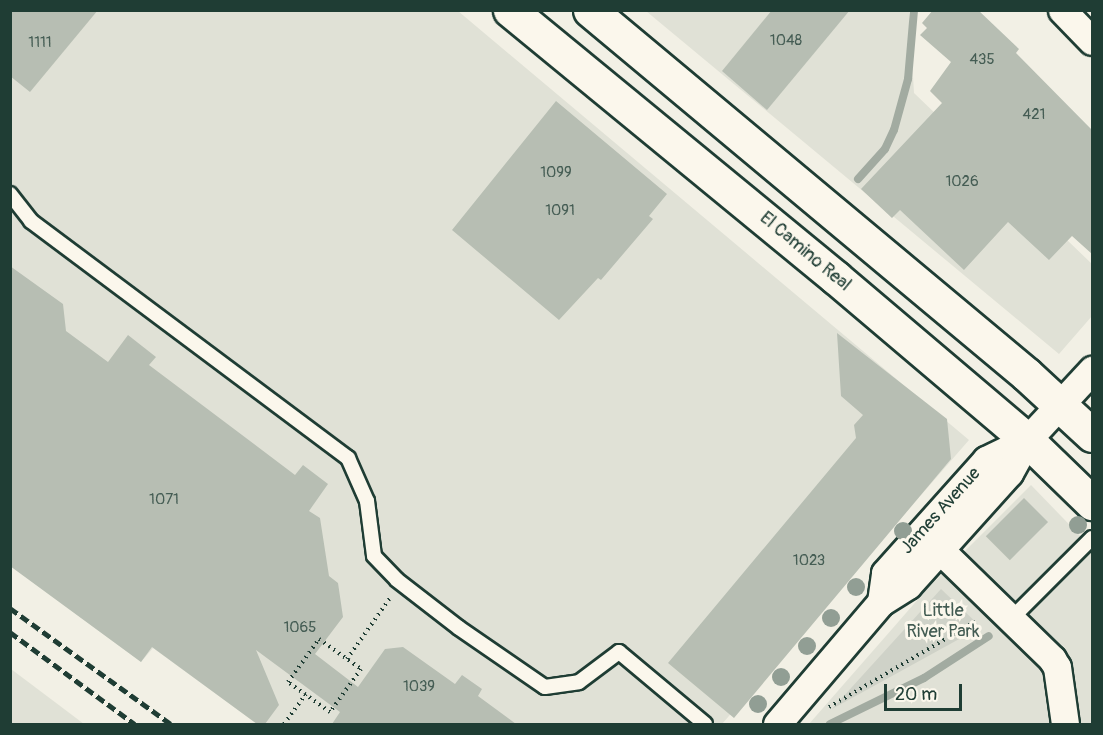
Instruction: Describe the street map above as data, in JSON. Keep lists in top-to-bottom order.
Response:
{
  "streets": {
    "main road": ["El Camino Real"],
    "street": ["James Avenue"]
  },
  "crossings": [
    ["El Camino Real", "James Avenue"]
  ],
  "parks": ["Little River Park"],
  "house_numbers": [
    "1048",
    "1111",
    "435",
    "421",
    "1099",
    "1026",
    "1091",
    "1071",
    "1023",
    "1065",
    "1039"
  ],
  "scale_bar": "20 m"
}
